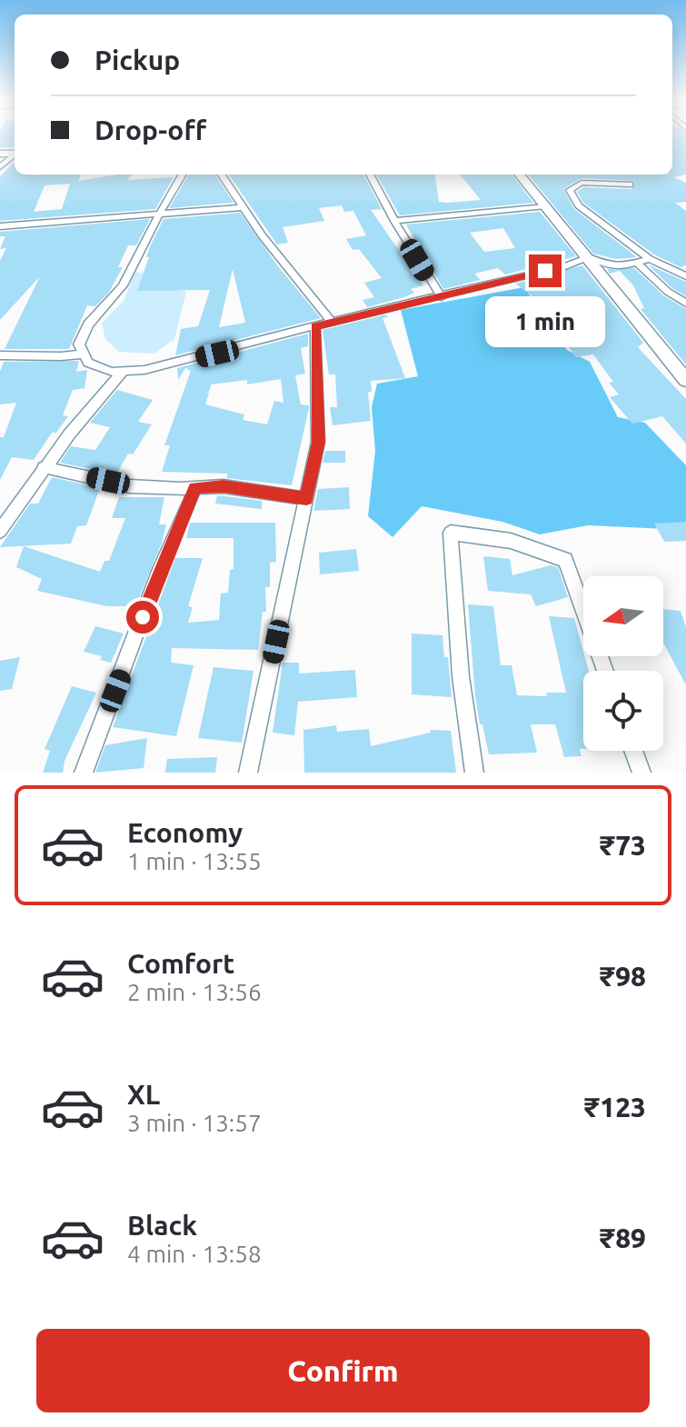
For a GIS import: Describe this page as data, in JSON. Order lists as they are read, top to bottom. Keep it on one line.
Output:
{"north":"left","page":{"banner":["Pickup","Drop-off"],"bubble":"1 min","list":[{"name":"Economy","note":"1 min · 13:55","value":"₹73"},{"name":"Comfort","note":"2 min · 13:56","value":"₹98"},{"name":"XL","note":"3 min · 13:57","value":"₹123"},{"name":"Black","note":"4 min · 13:58","value":"₹89"}],"buttons":"Confirm"}}
